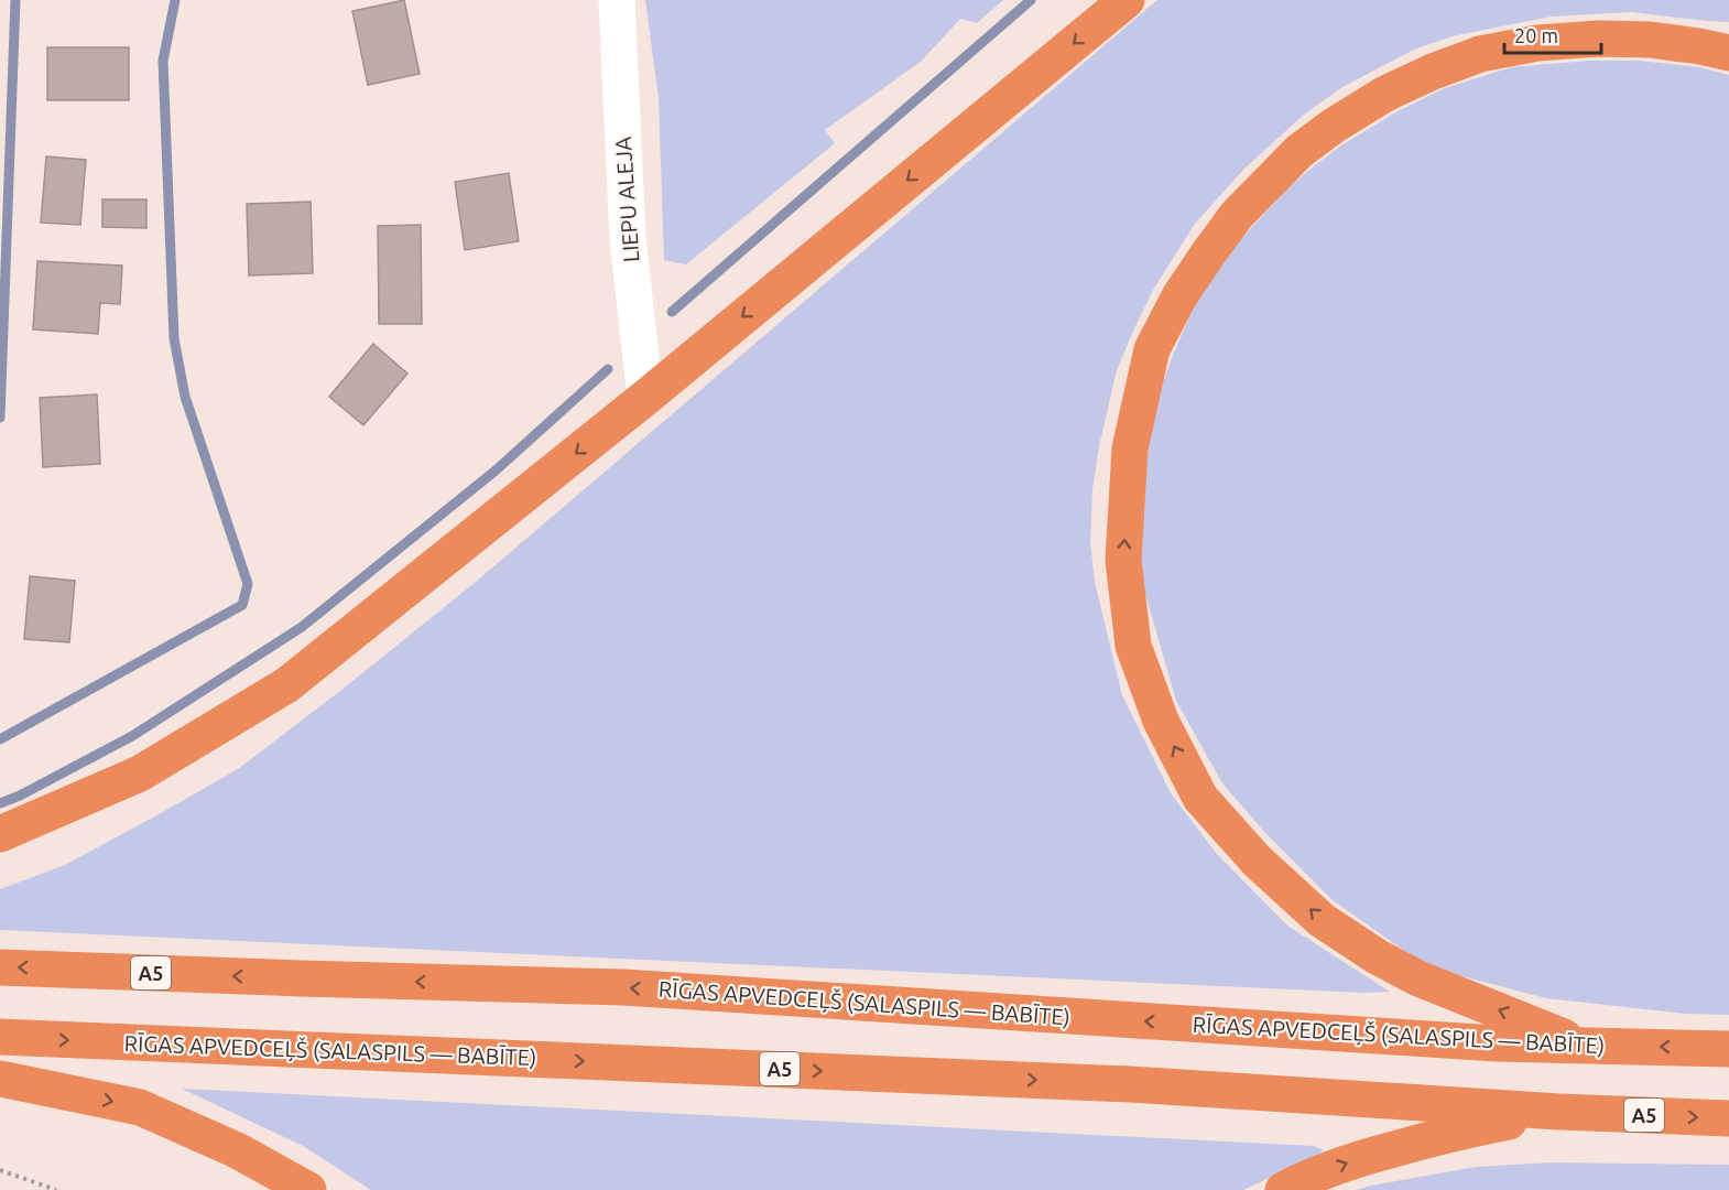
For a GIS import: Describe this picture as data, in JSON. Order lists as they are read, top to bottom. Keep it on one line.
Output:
{"streets":{"highway":["A5","RĪGAS APVEDCEĻŠ (SALASPILS — BABĪTE)"],"street":["LIEPU ALEJA"]},"scale_bar":"20 m"}
